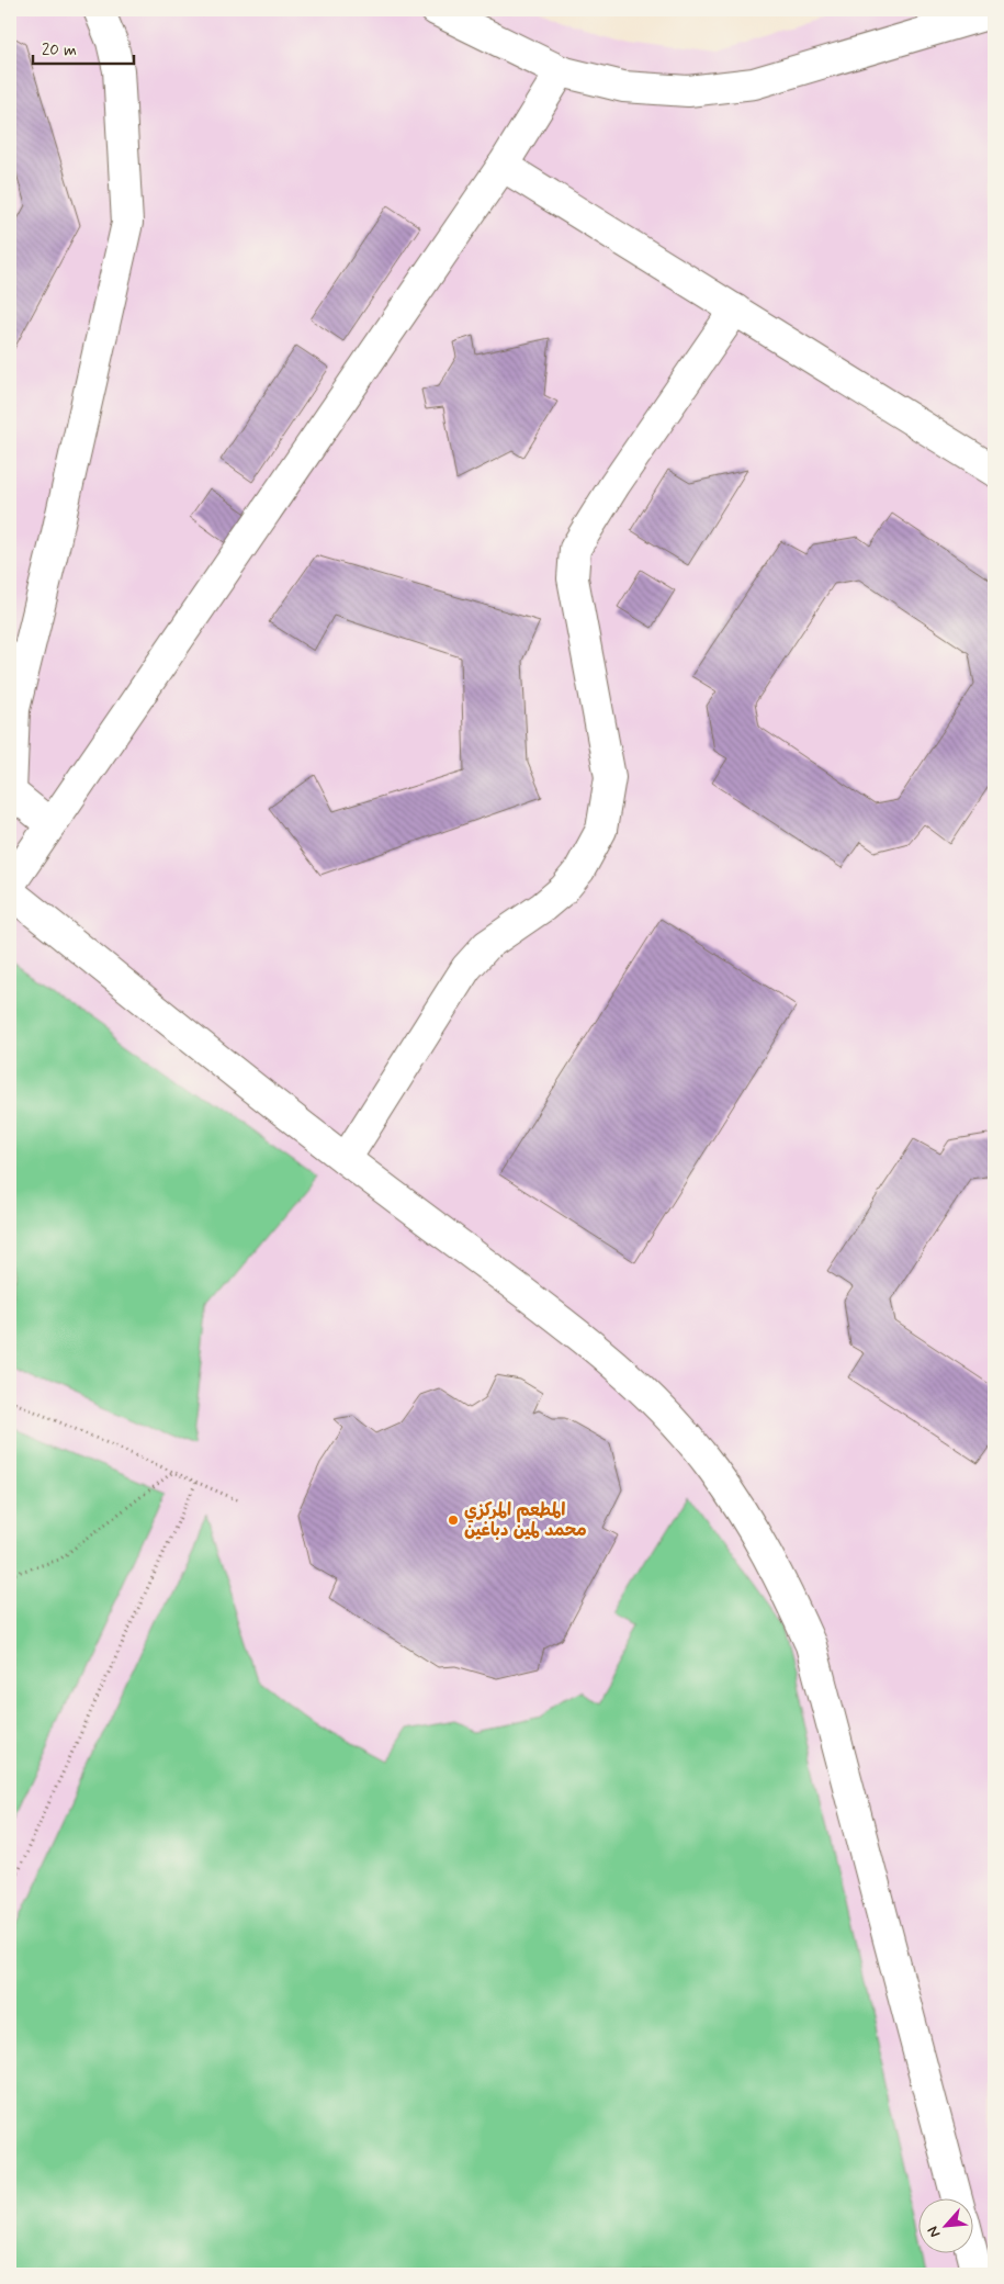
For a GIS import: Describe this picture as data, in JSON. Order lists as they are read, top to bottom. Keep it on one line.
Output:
{"places":["المطعم المركزي محمد لمين دباغين"],"scale_bar":"20 m","north":"bottom left"}
